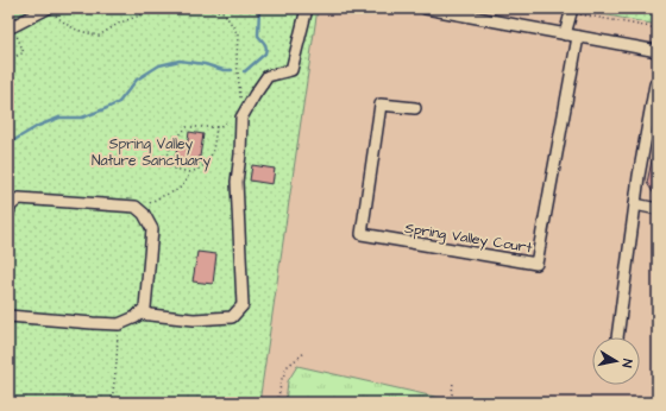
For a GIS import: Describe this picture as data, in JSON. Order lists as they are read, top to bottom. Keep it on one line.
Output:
{"streets":{"street":["Spring Valley Court"]},"parks":["Spring Valley Nature Sanctuary"],"north":"right"}
